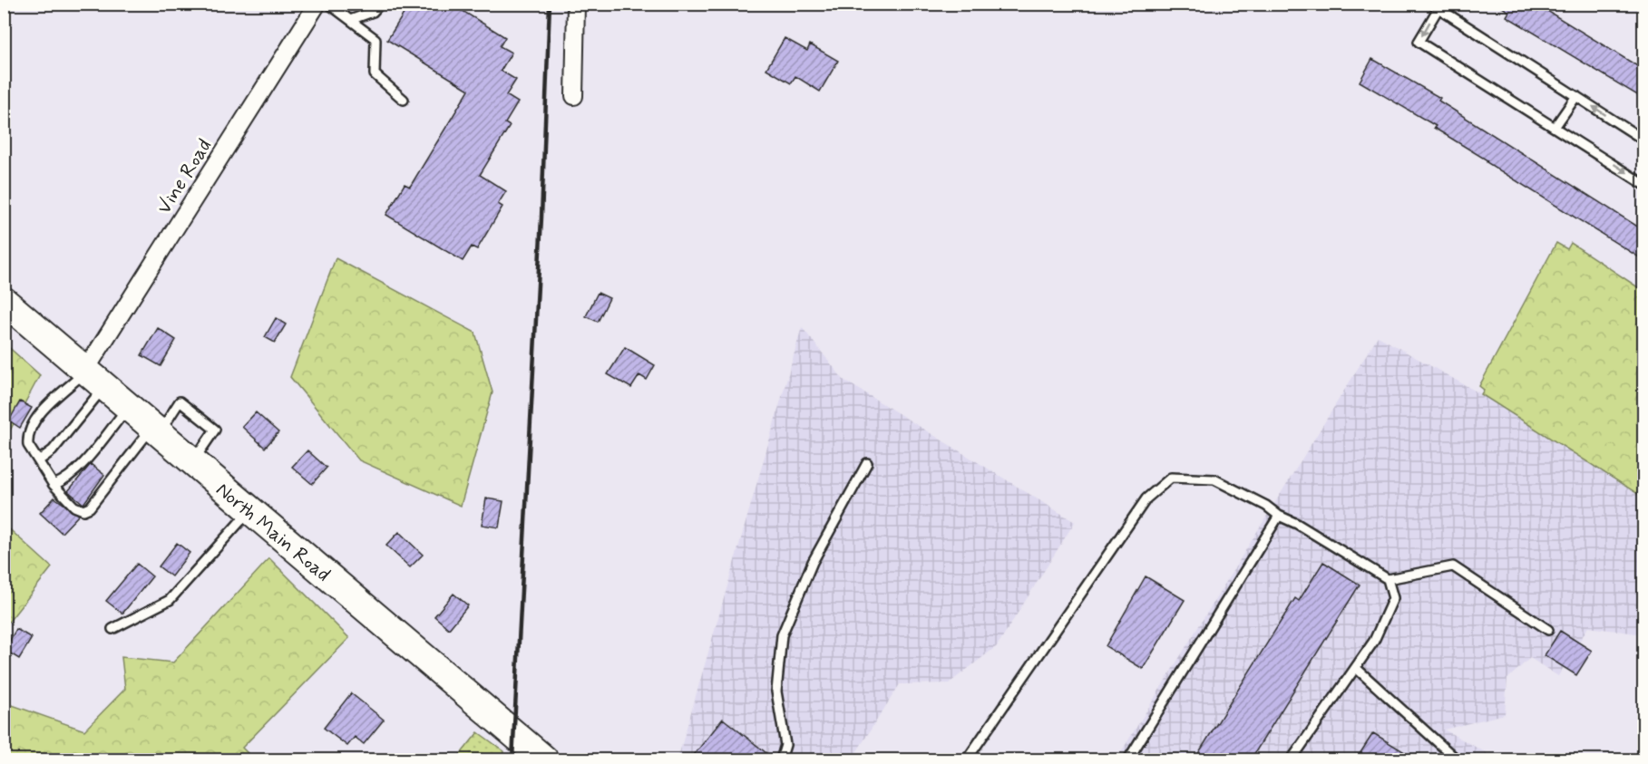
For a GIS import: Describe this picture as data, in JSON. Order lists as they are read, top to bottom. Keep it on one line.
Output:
{"streets":{"main road":["North Main Road"],"street":["Vine Road"]},"crossings":[["Vine Road","North Main Road"]]}
